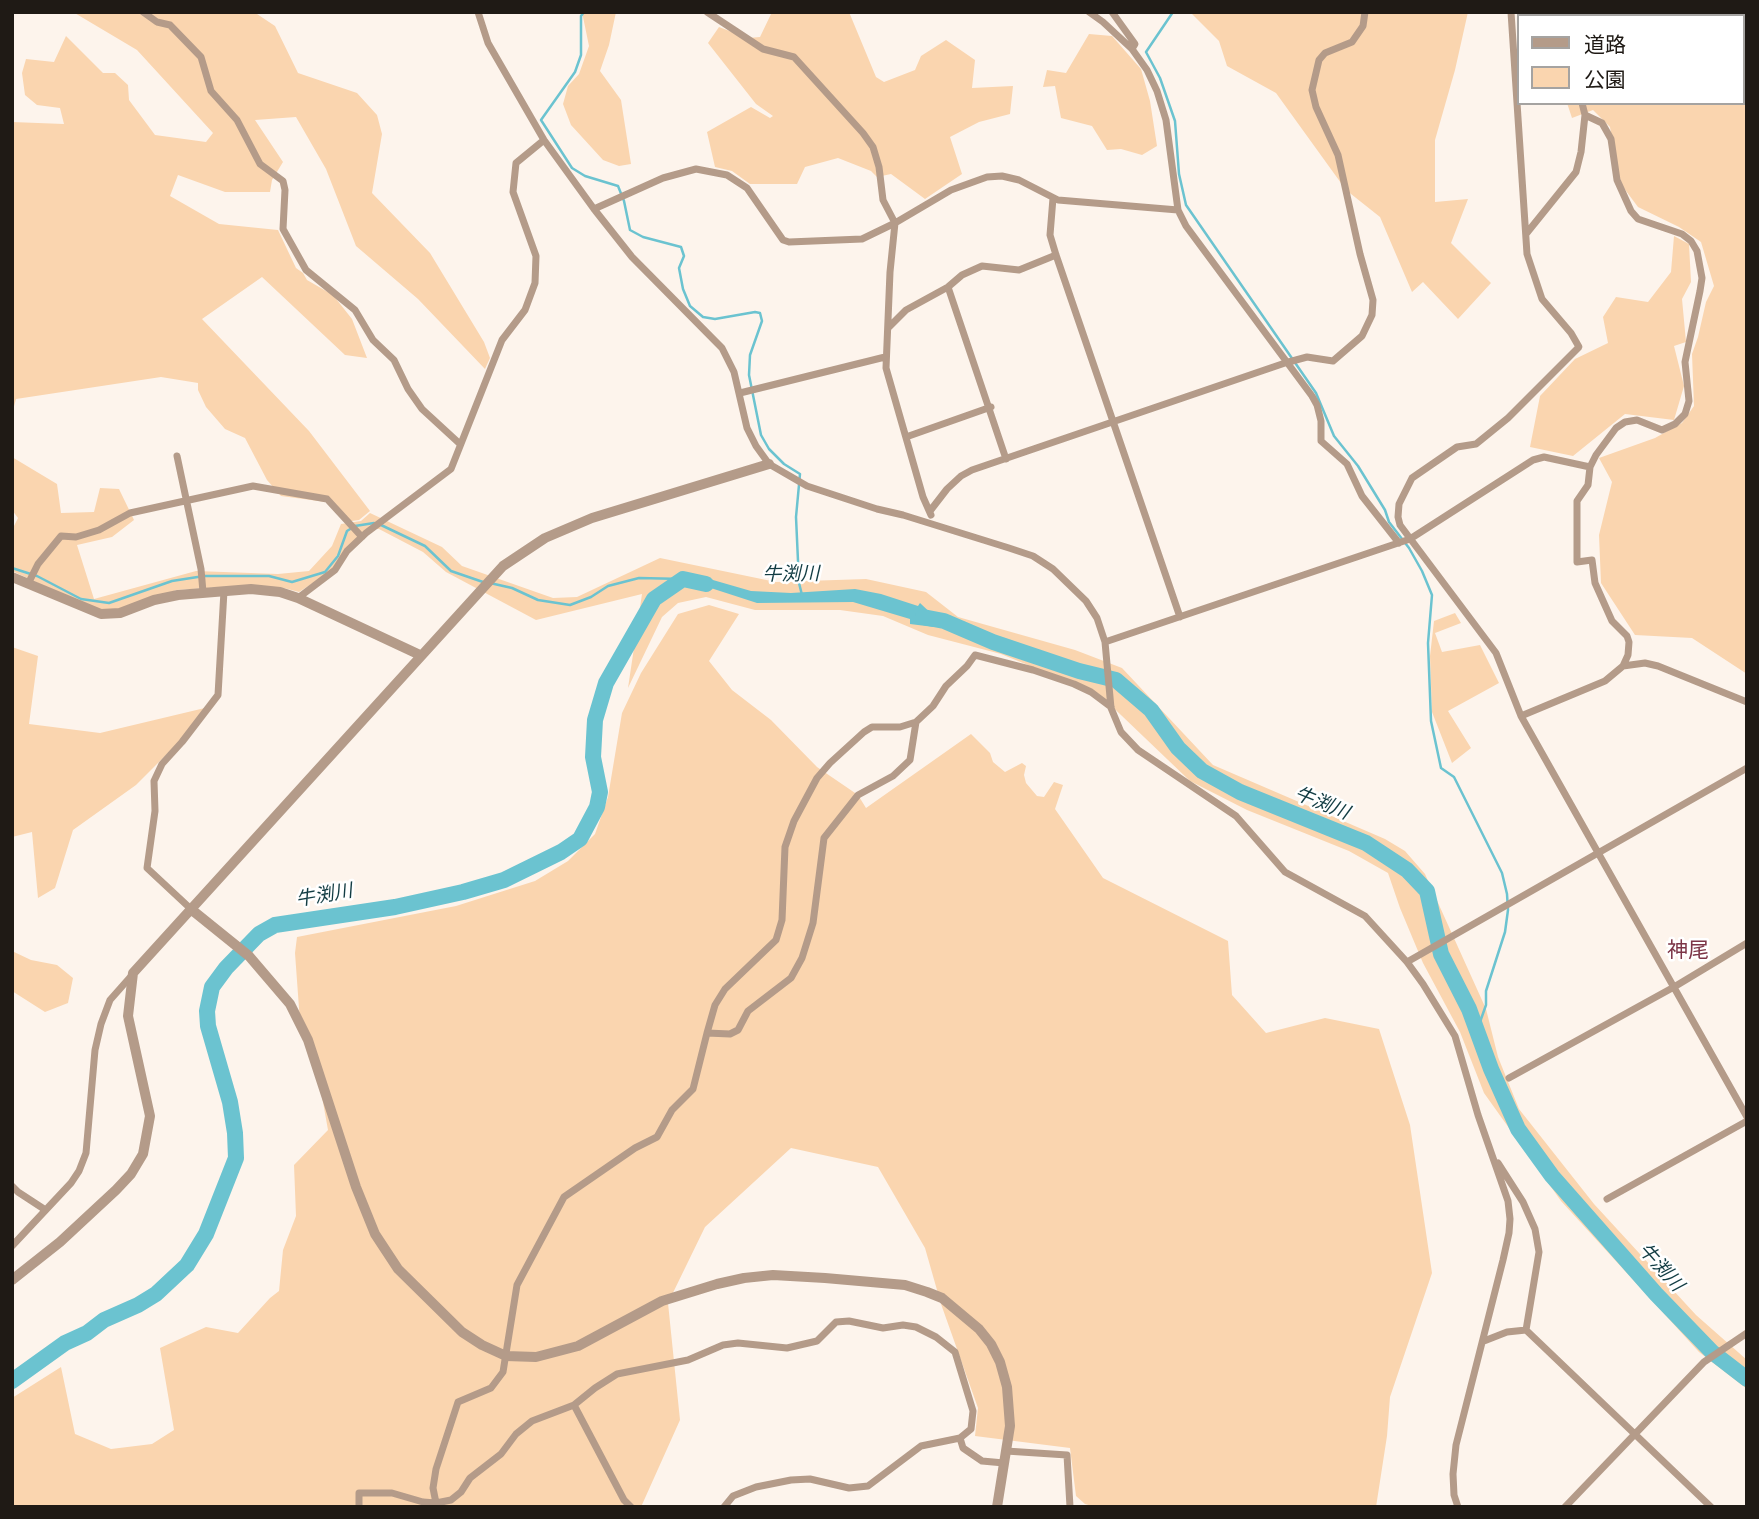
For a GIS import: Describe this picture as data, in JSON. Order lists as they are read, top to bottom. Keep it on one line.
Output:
{"districts":["神尾"],"water":["牛渕川"],"legend":["道路","公園"]}
